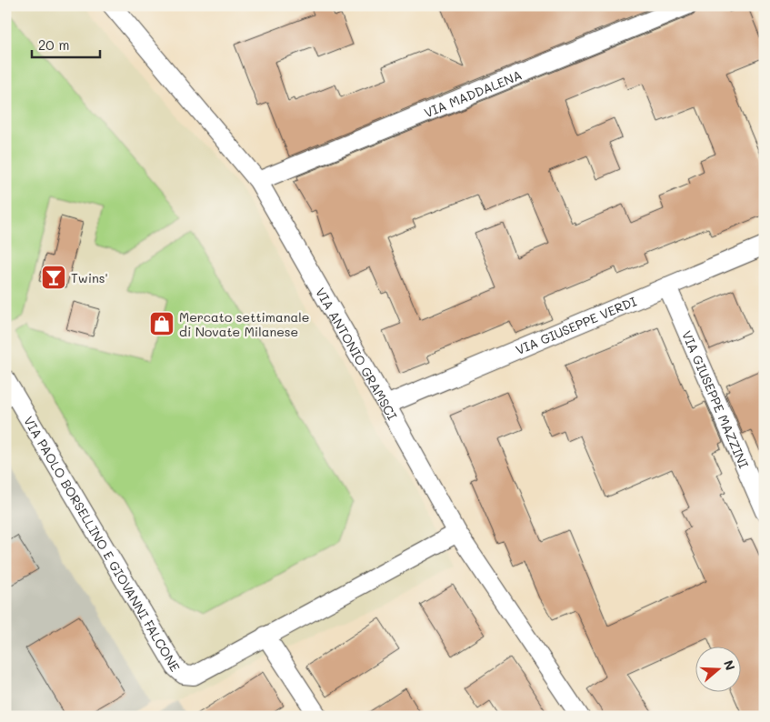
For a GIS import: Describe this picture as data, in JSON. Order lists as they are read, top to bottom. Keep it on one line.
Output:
{"streets":{"street":["VIA MADDALENA","VIA GIUSEPPE VERDI","VIA ANTONIO GRAMSCI","VIA GIUSEPPE MAZZINI","VIA PAOLO BORSELLINO E GIOVANNI FALCONE"]},"crossings":[["VIA MADDALENA","VIA ANTONIO GRAMSCI"],["VIA GIUSEPPE VERDI","VIA ANTONIO GRAMSCI"],["VIA GIUSEPPE VERDI","VIA GIUSEPPE MAZZINI"],["VIA ANTONIO GRAMSCI","VIA PAOLO BORSELLINO E GIOVANNI FALCONE"]],"places":{"bar":["Twins'"],"shop":["Mercato settimanale di Novate Milanese"]},"scale_bar":"20 m","north":"right"}
